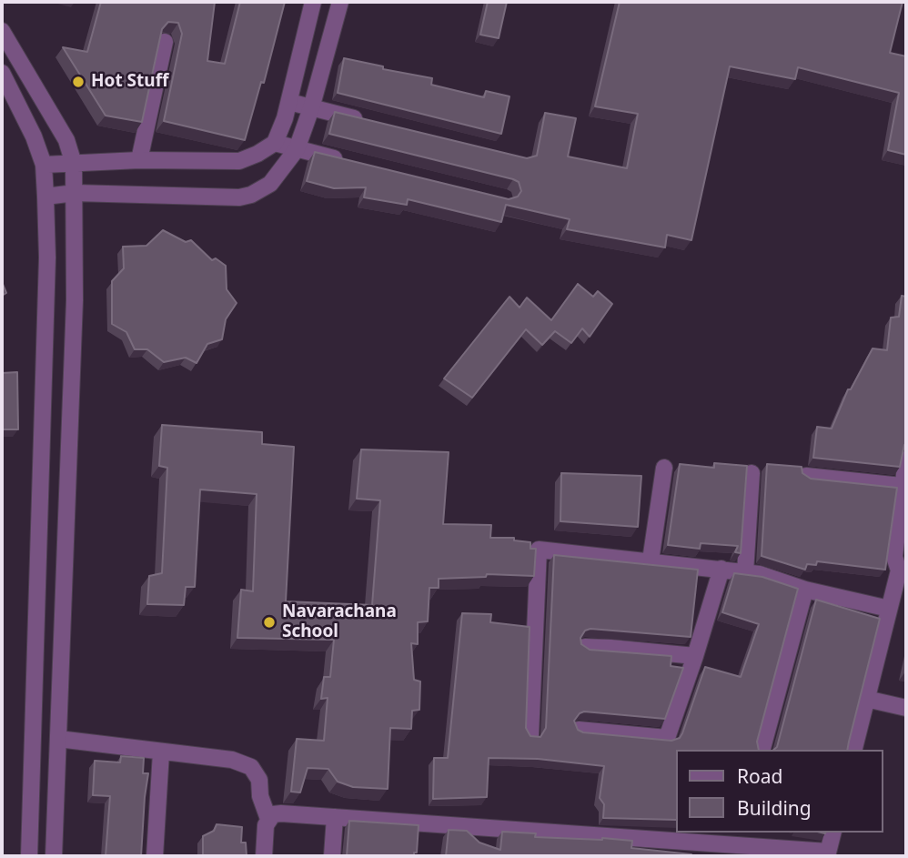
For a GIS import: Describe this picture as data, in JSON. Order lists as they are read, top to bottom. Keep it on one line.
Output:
{"places":["Hot Stuff","Navarachana School"],"legend":["Road","Building"]}
